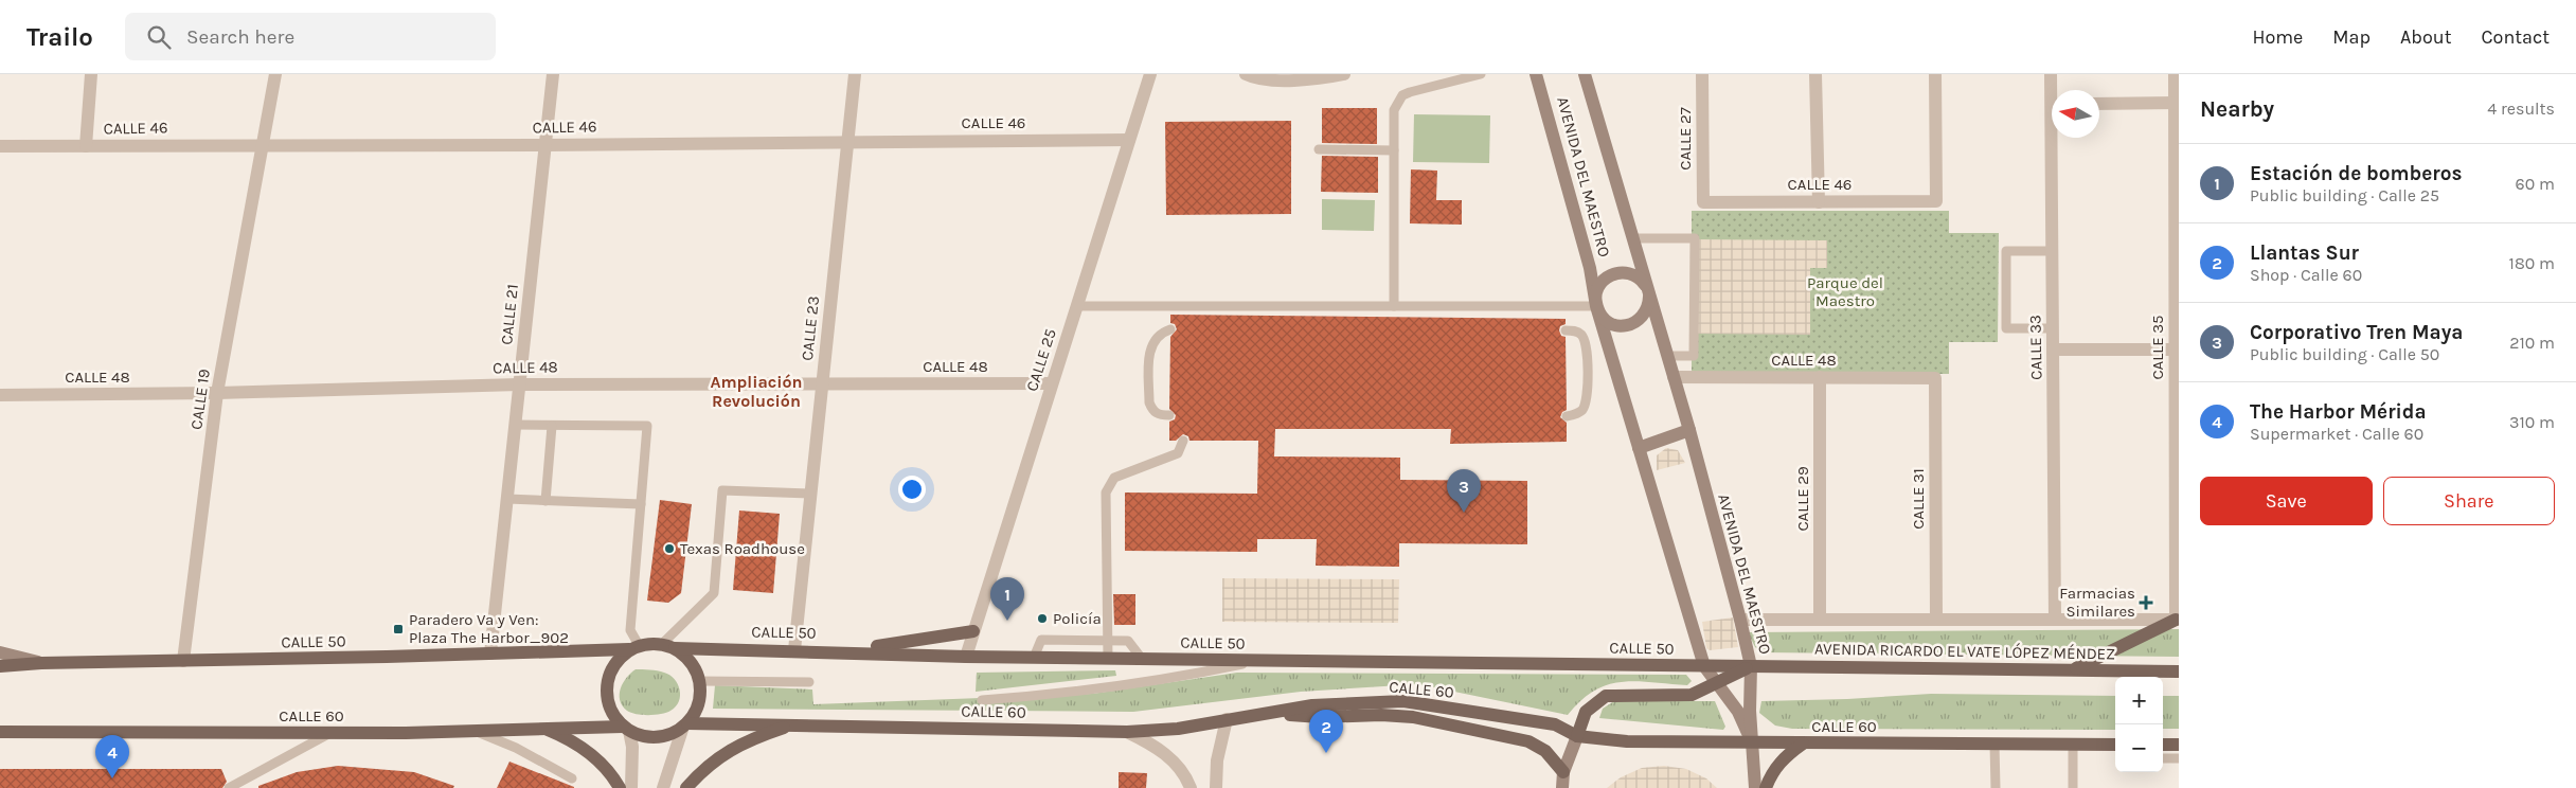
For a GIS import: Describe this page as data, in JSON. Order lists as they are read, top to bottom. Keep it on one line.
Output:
{"streets":{"main road":["CALLE 50","AVENIDA RICARDO EL VATE LÓPEZ MÉNDEZ","CALLE 60"],"street":["CALLE 46","CALLE 27","AVENIDA DEL MAESTRO","CALLE 21","CALLE 23","CALLE 33","CALLE 35","CALLE 25","CALLE 48","CALLE 19","CALLE 29","CALLE 31"]},"crossings":[["CALLE 46","CALLE 27"],["CALLE 46","CALLE 21"],["CALLE 46","CALLE 23"],["CALLE 46","CALLE 25"],["CALLE 46","CALLE 19"],["AVENIDA DEL MAESTRO","CALLE 48"],["AVENIDA DEL MAESTRO","CALLE 50"],["AVENIDA DEL MAESTRO","AVENIDA RICARDO EL VATE LÓPEZ MÉNDEZ"],["AVENIDA DEL MAESTRO","CALLE 60"],["CALLE 21","CALLE 48"],["CALLE 21","CALLE 50"],["CALLE 23","CALLE 48"],["CALLE 23","CALLE 50"],["CALLE 33","AVENIDA RICARDO EL VATE LÓPEZ MÉNDEZ"],["CALLE 35","AVENIDA RICARDO EL VATE LÓPEZ MÉNDEZ"],["CALLE 25","CALLE 48"],["CALLE 25","CALLE 50"],["CALLE 48","CALLE 19"],["CALLE 48","CALLE 29"],["CALLE 48","CALLE 31"],["CALLE 19","CALLE 50"],["CALLE 29","AVENIDA RICARDO EL VATE LÓPEZ MÉNDEZ"],["CALLE 31","AVENIDA RICARDO EL VATE LÓPEZ MÉNDEZ"],["CALLE 50","AVENIDA RICARDO EL VATE LÓPEZ MÉNDEZ"],["CALLE 50","CALLE 60"]],"districts":["Ampliación Revolución"],"parks":["Parque del Maestro"],"places":{"other":["Texas Roadhouse","Policía"],"health":["Farmacias Similares"],"transit":["Paradero Va y Ven: Plaza The Harbor_902"]},"north":"left","page":{"header":"Trailo","search":"Search here","nav":["Home","Map","About","Contact"],"heading":["Nearby","4 results"],"list":[{"mark":"1","name":"Estación de bomberos","note":"Public building · Calle 25","value":"60 m"},{"mark":"2","name":"Llantas Sur","note":"Shop · Calle 60","value":"180 m"},{"mark":"3","name":"Corporativo Tren Maya","note":"Public building · Calle 50","value":"210 m"},{"mark":"4","name":"The Harbor Mérida","note":"Supermarket · Calle 60","value":"310 m"}],"buttons":["Save","Share"],"pins":["3","1","2","4"],"map_buttons":["+","−"]}}
